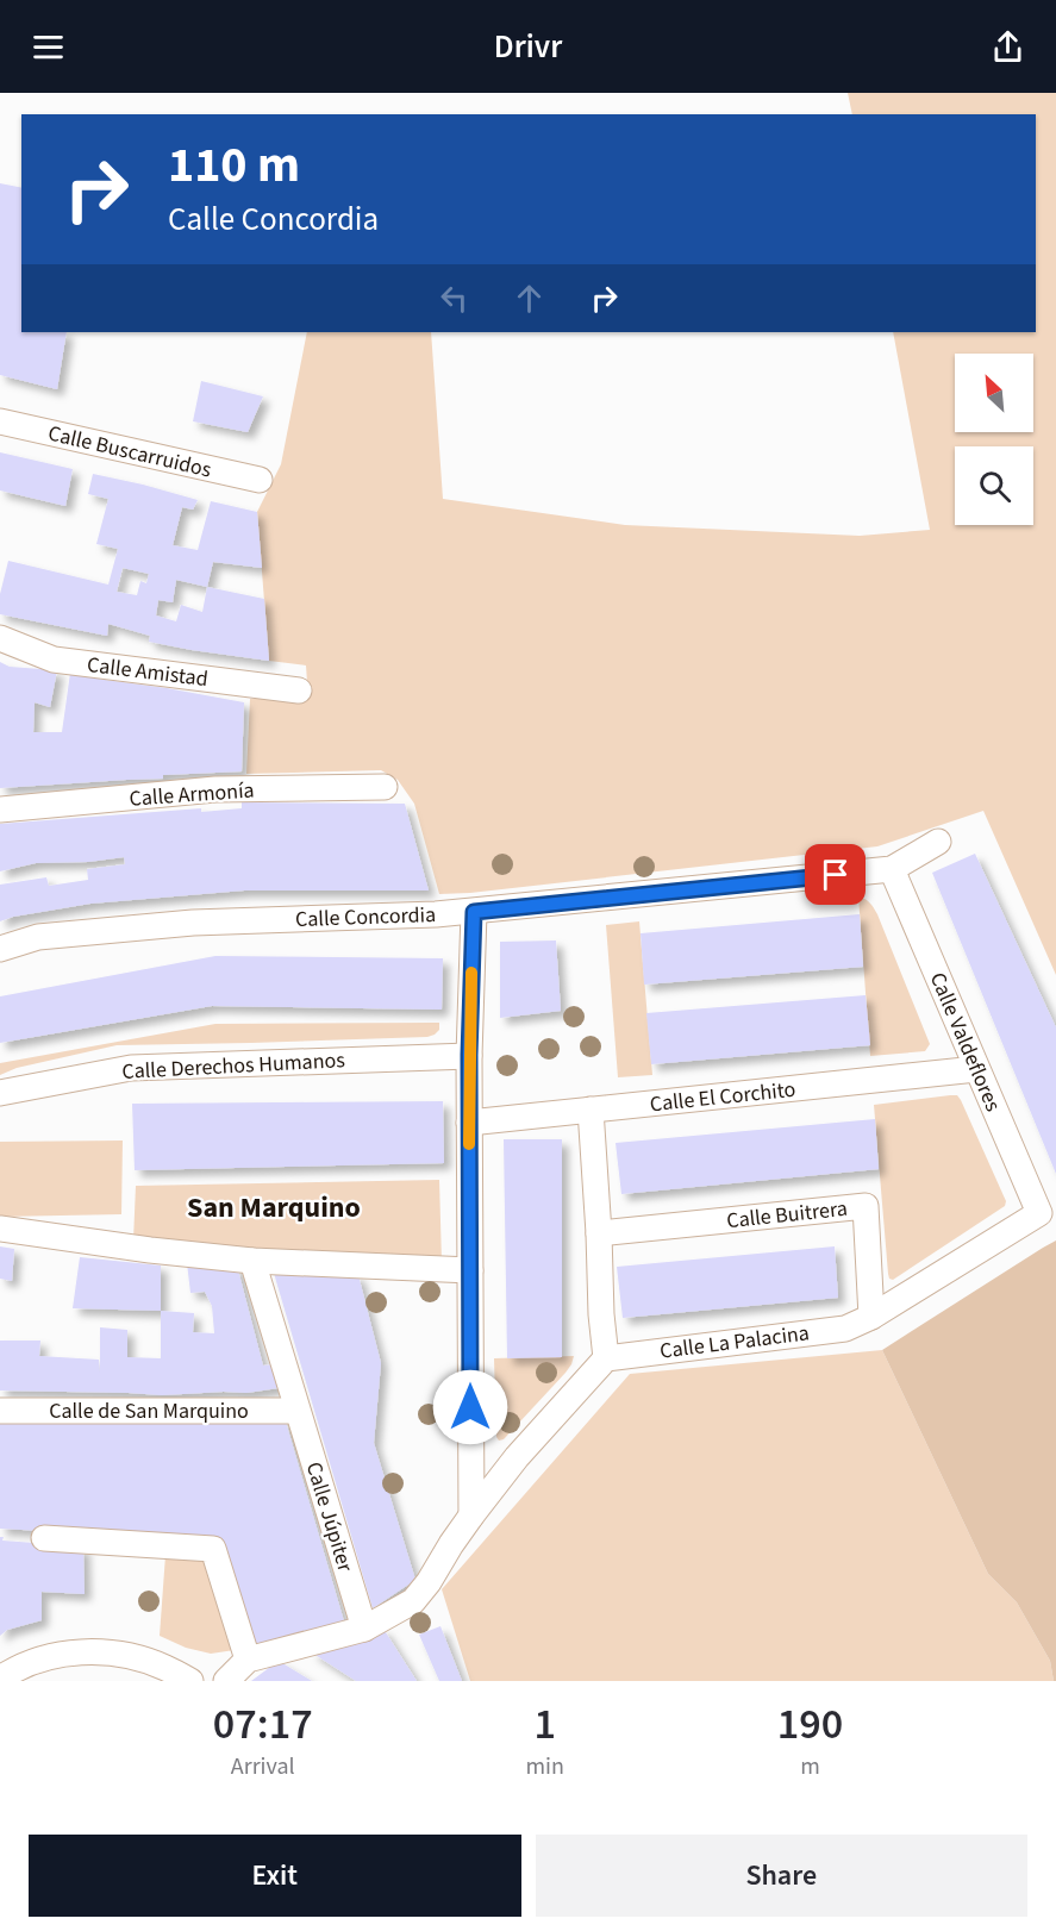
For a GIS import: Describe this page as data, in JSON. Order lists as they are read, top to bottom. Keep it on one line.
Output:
{"streets":{"street":["Calle Buscarruidos","Calle Amistad","Calle Armonía","Calle Concordia","Calle Valdeflores","Calle Derechos Humanos","Calle El Corchito","Calle Buitrera","Calle La Palacina","Calle de San Marquino","Calle Júpiter"]},"crossings":[["Calle Concordia","Calle Valdeflores"],["Calle Valdeflores","Calle El Corchito"],["Calle Valdeflores","Calle La Palacina"],["Calle Buitrera","Calle La Palacina"],["Calle de San Marquino","Calle Júpiter"]],"districts":["San Marquino"],"north":"top left","page":{"header":"Drivr","turn":["110 m","Calle Concordia"],"eta":["07:17","Arrival","1","min","190","m"],"buttons":["Exit","Share"]}}
